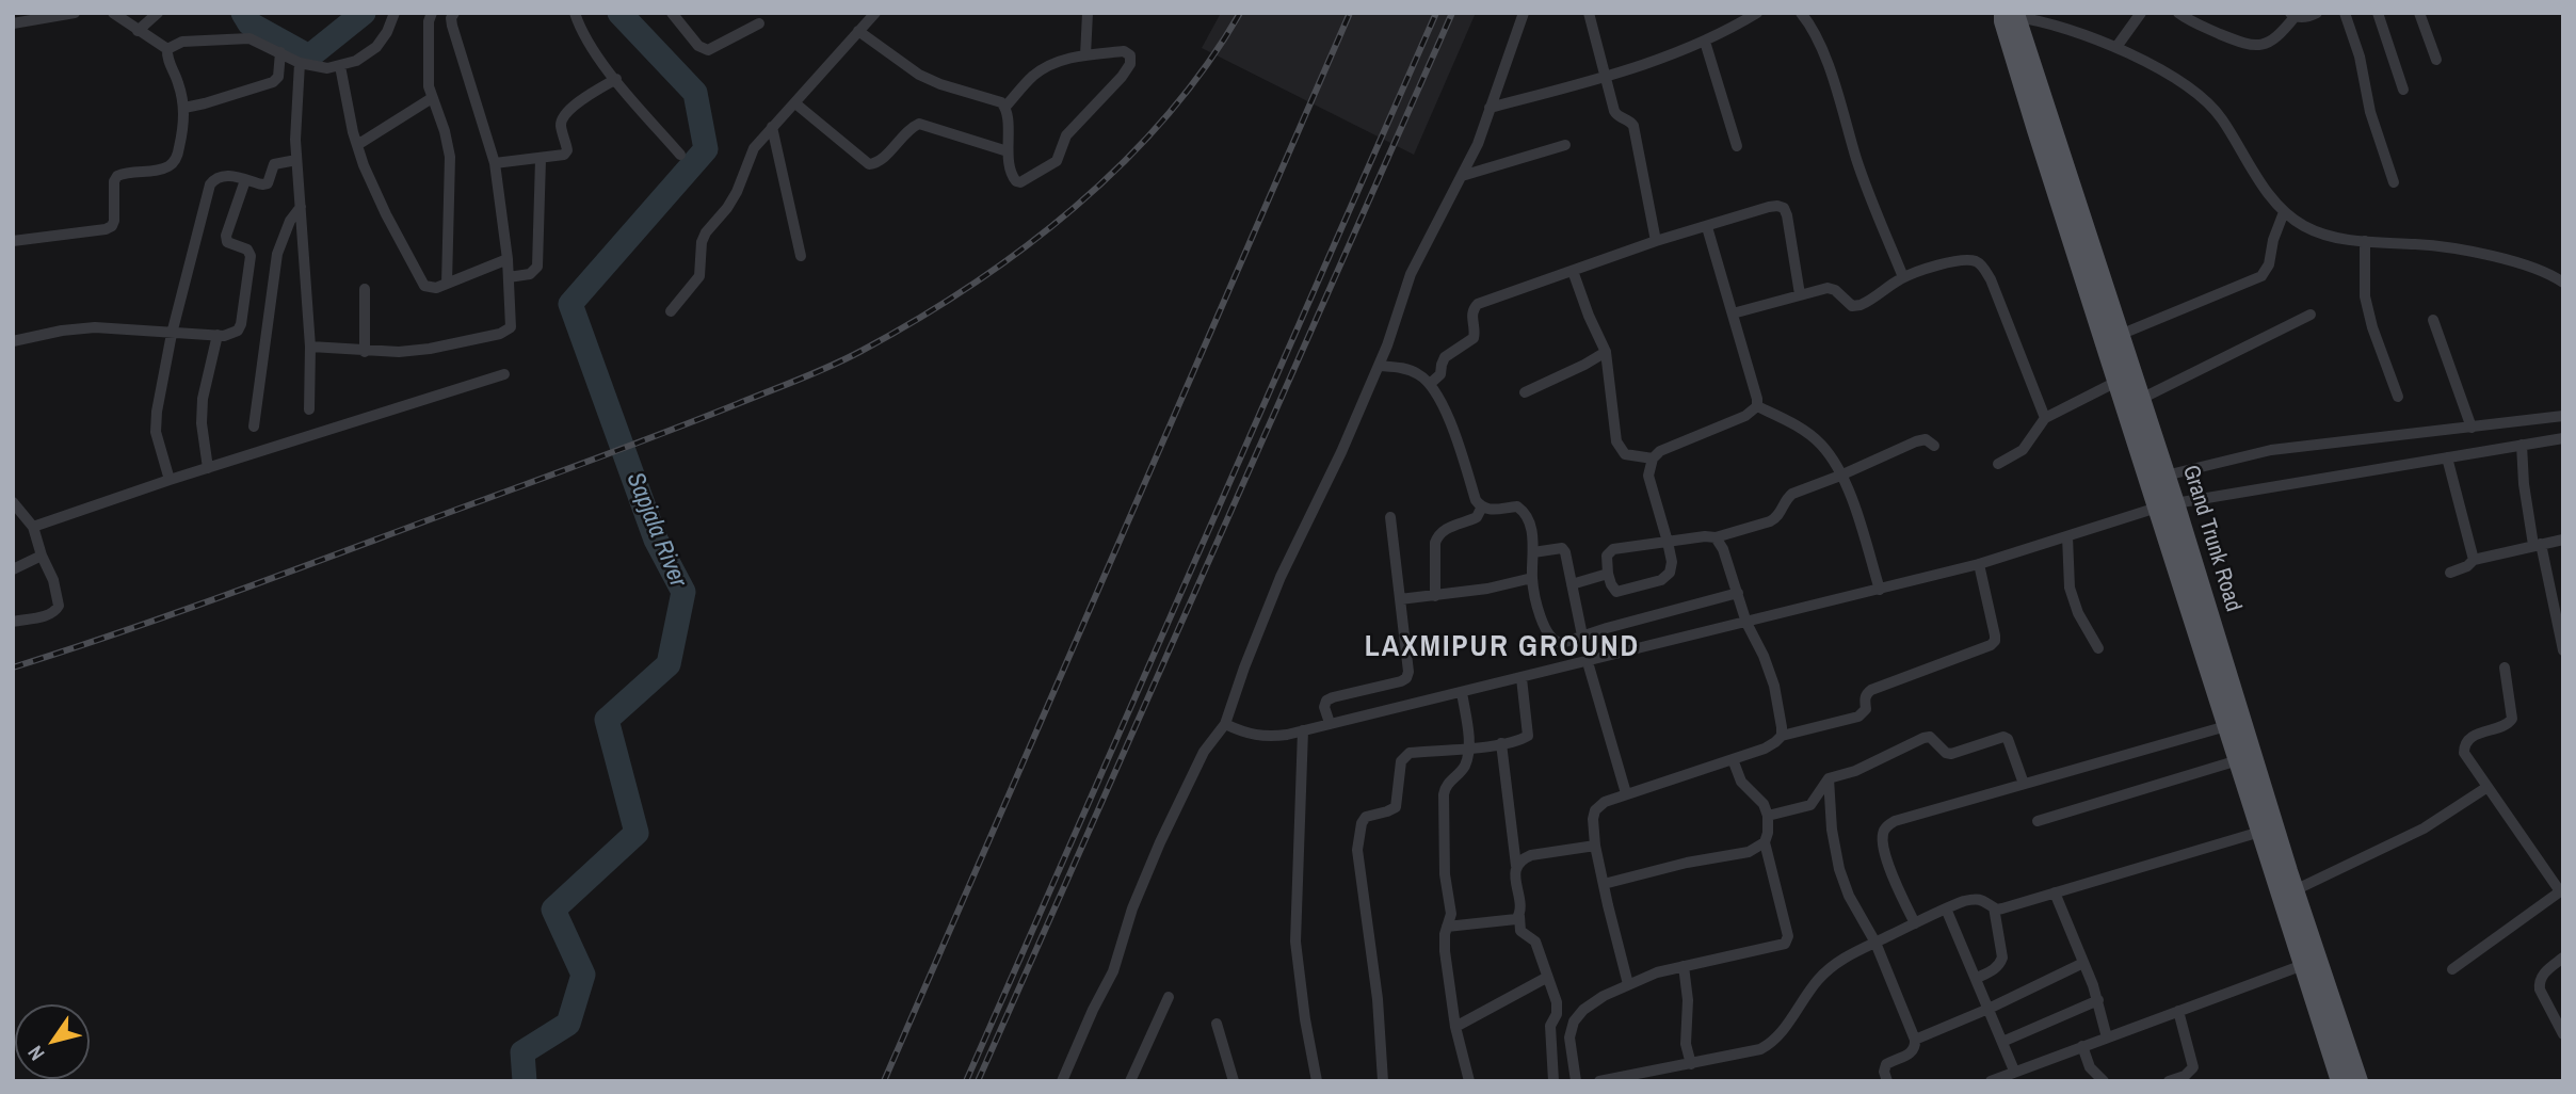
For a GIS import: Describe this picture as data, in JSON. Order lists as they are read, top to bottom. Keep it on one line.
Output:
{"streets":{"main road":["Grand Trunk Road"]},"districts":["LAXMIPUR GROUND"],"water":["Sapjala River"],"north":"bottom left"}
